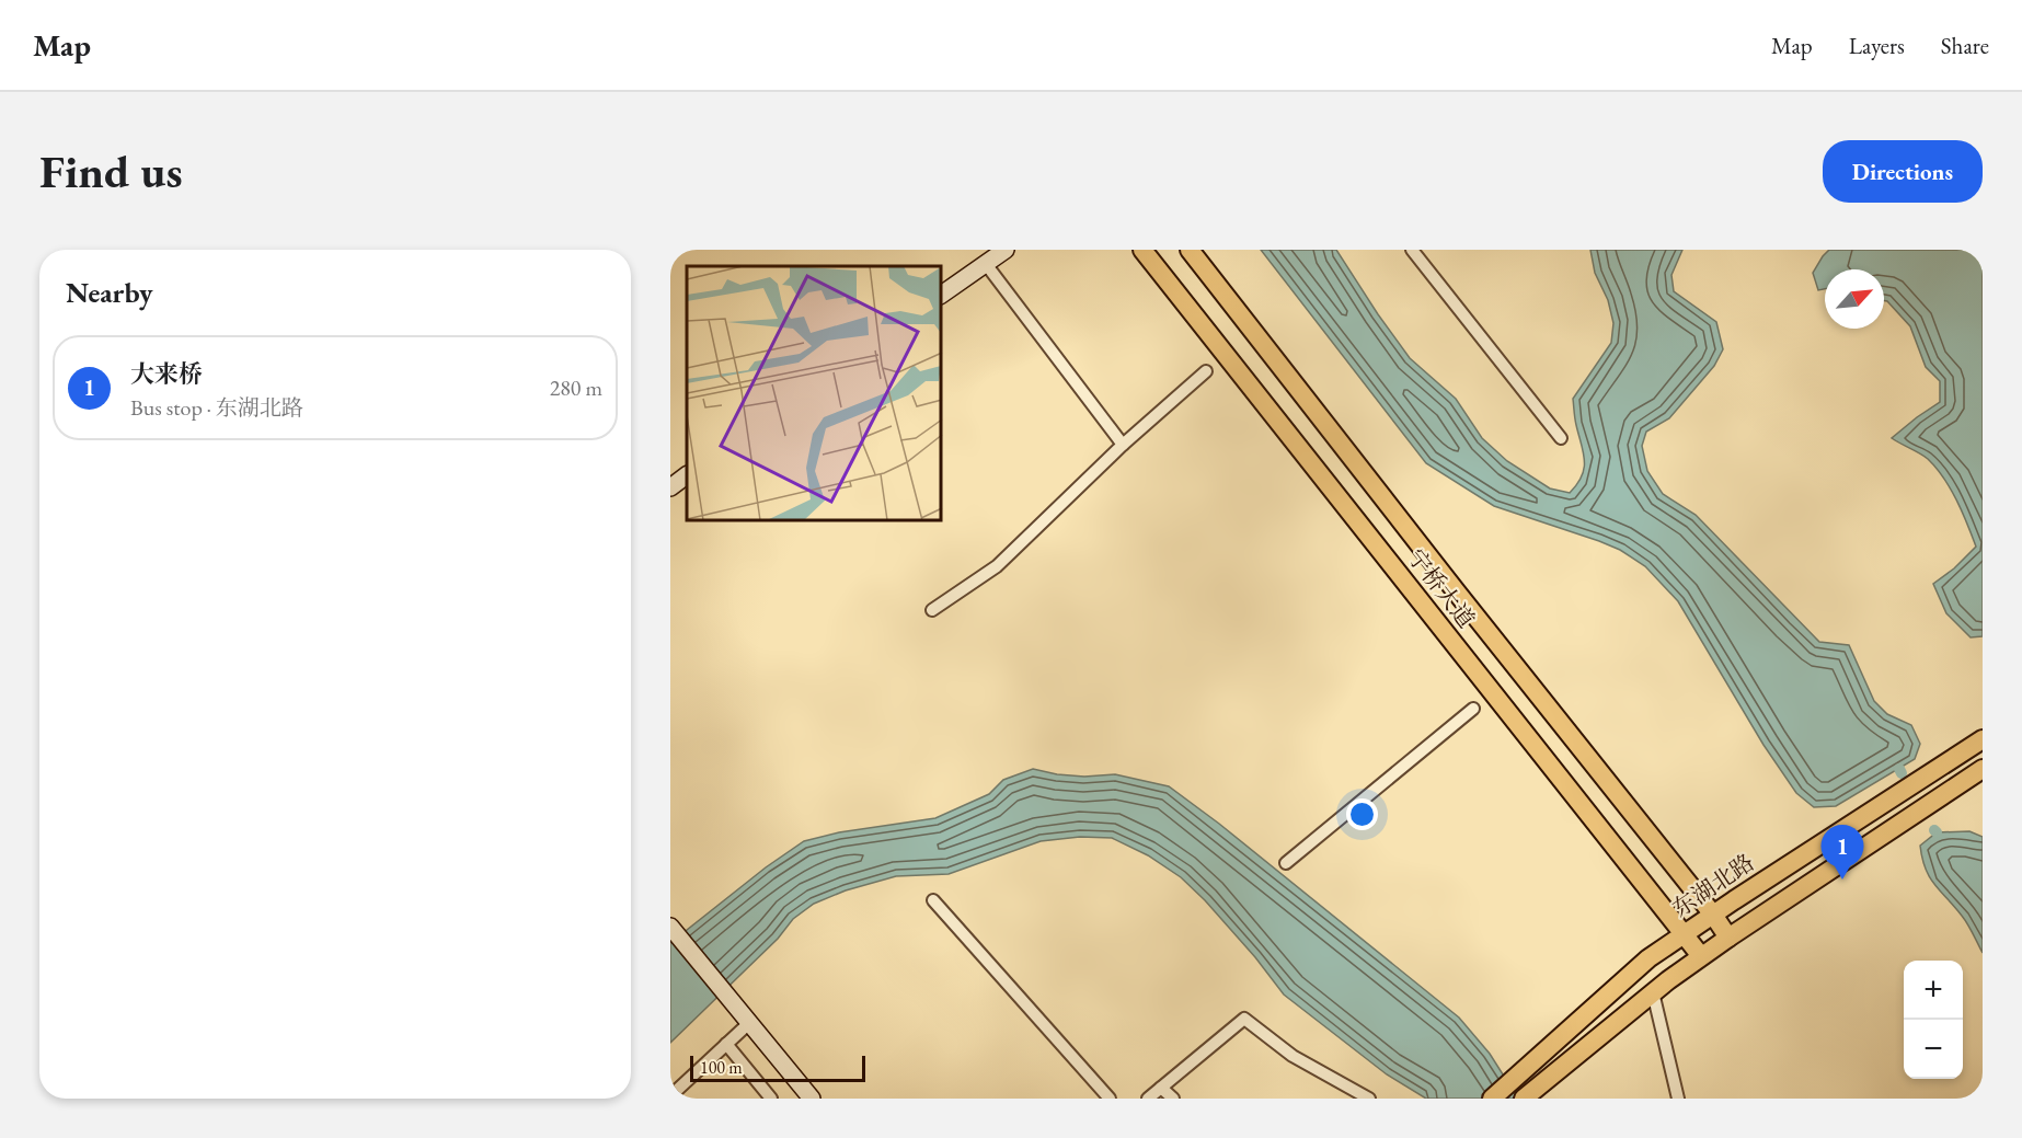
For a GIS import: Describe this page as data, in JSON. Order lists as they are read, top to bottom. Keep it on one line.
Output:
{"streets":{"main road":["宁桥大道","东湖北路"]},"crossings":[["宁桥大道","东湖北路"]],"scale_bar":"100 m","north":"top right","page":{"header":"Map","nav":["Map","Layers","Share"],"buttons":"Directions","title":"Find us","heading":"Nearby","list":[{"mark":"1","name":"大来桥","note":"Bus stop · 东湖北路","value":"280 m"}],"pins":"1","map_buttons":["+","−"],"scale":"100 m"}}
